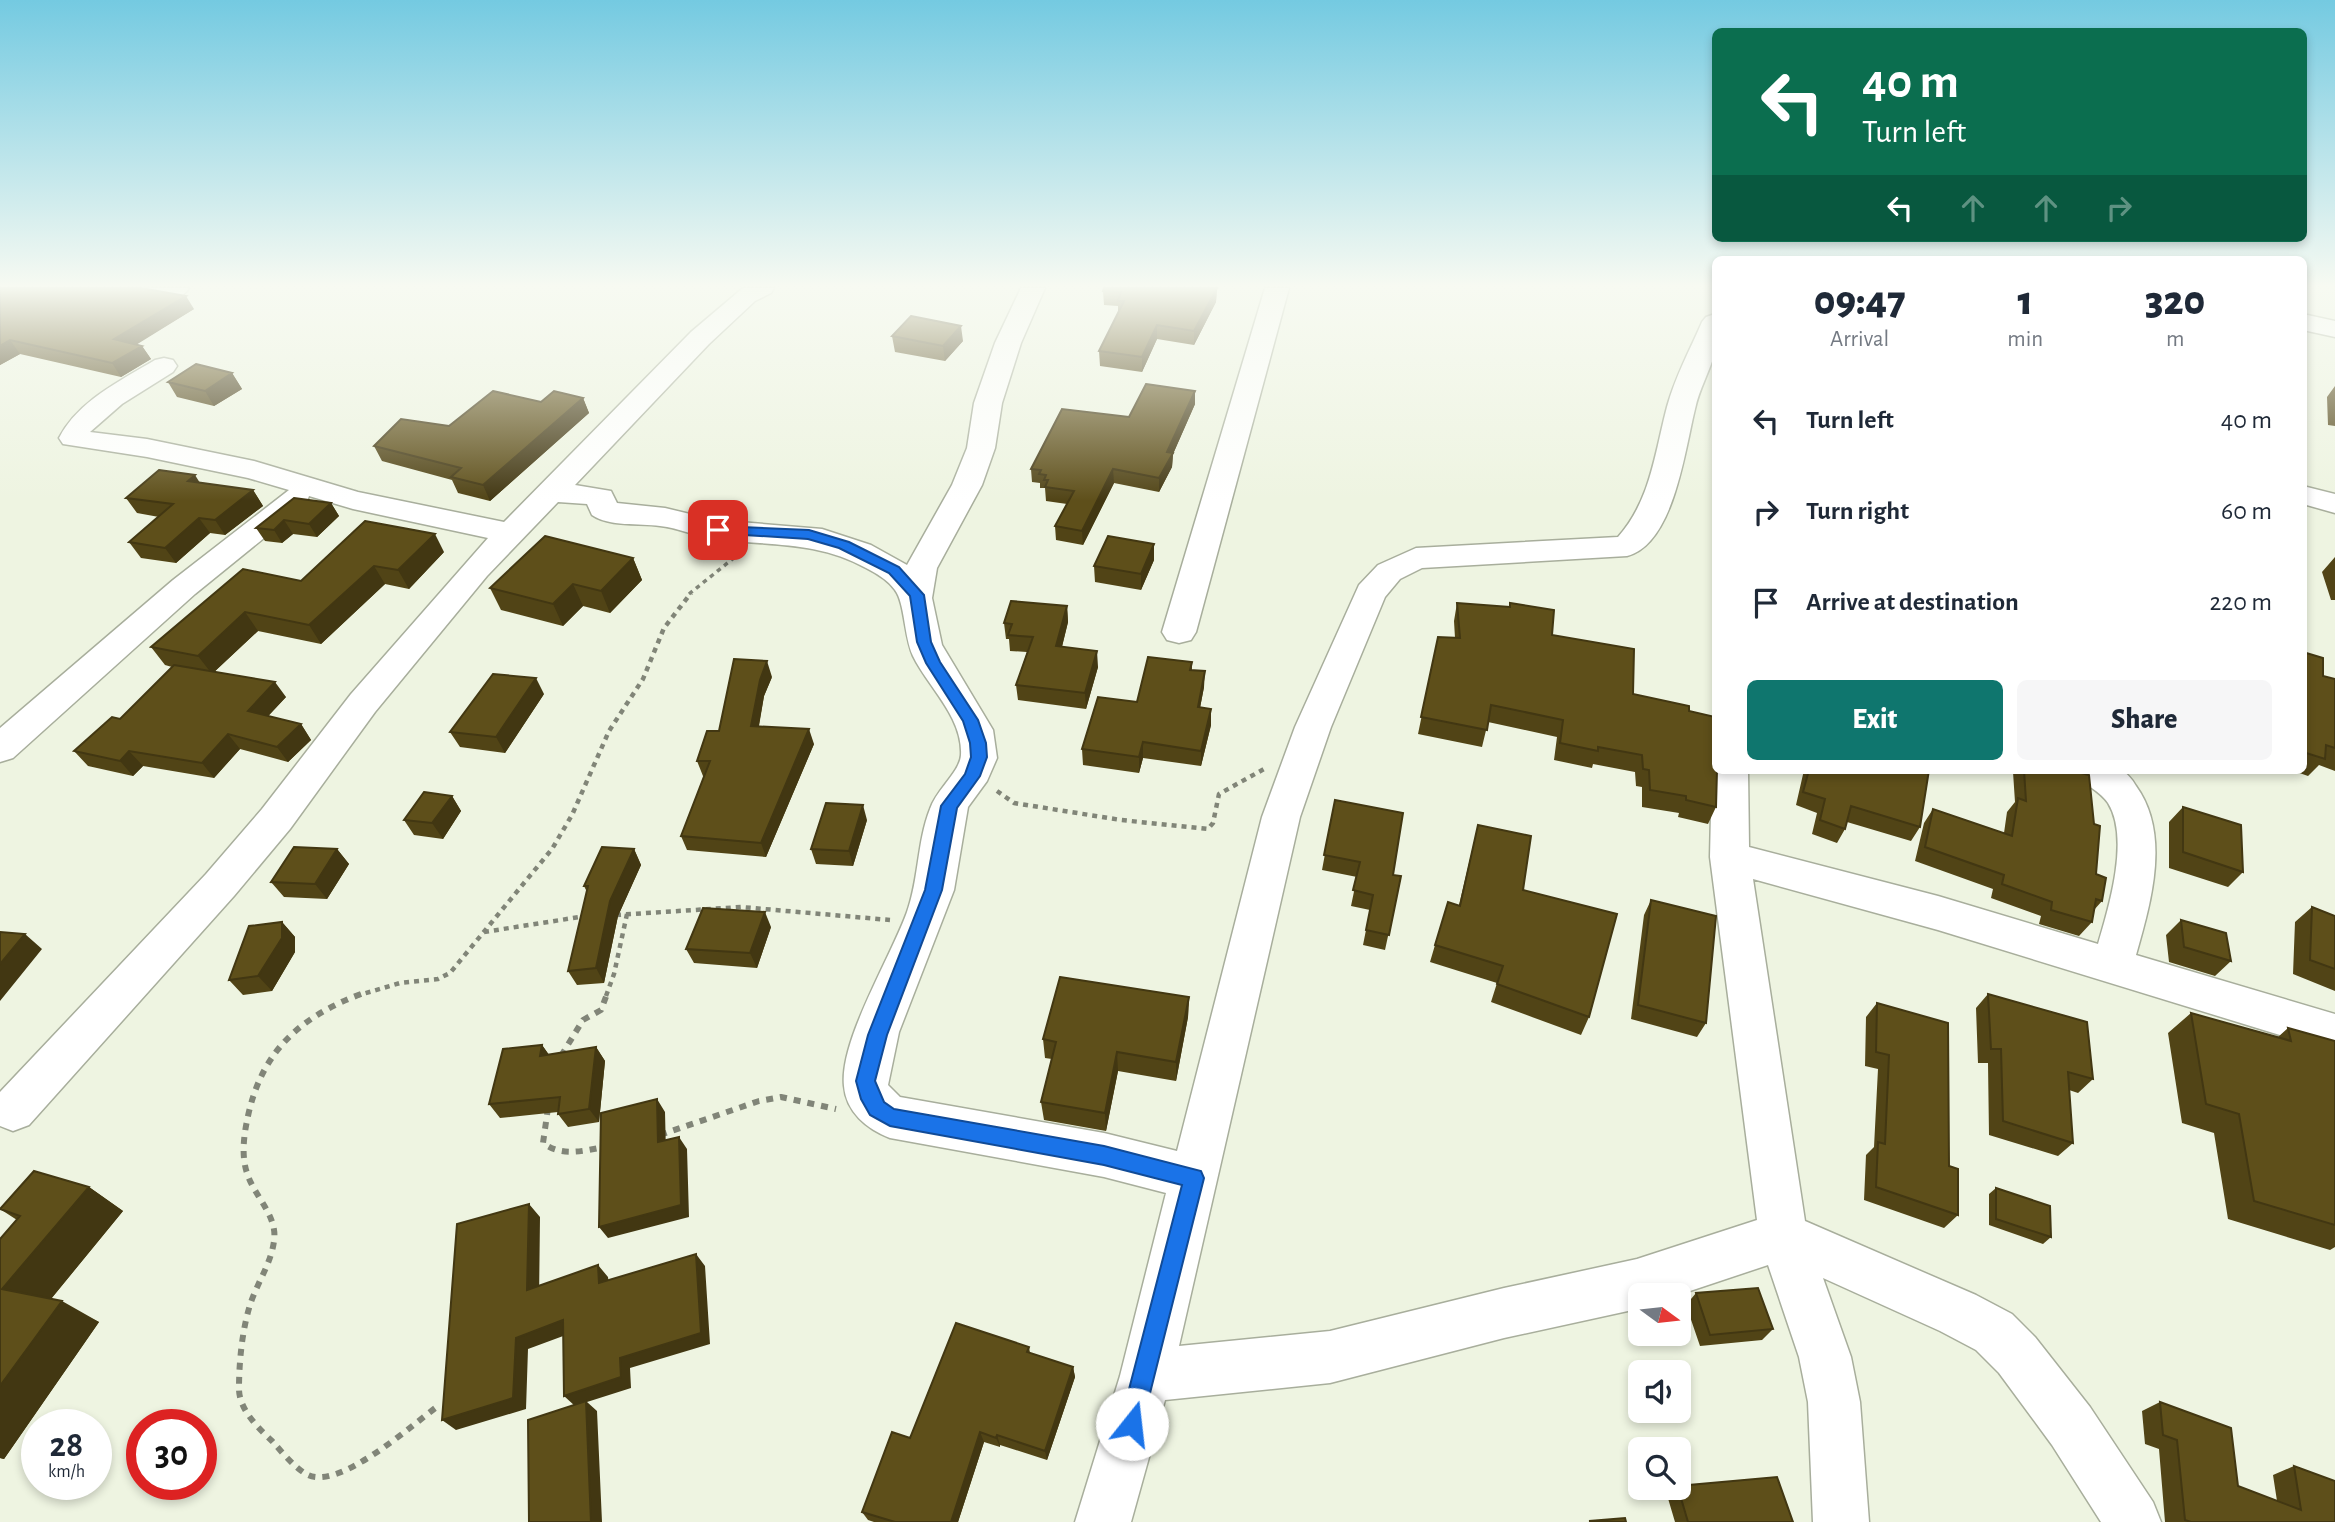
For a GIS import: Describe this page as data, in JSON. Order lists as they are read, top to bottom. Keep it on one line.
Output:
{"north":"right","page":{"turn":["40 m","Turn left"],"eta":["09:47","Arrival","1","min","320","m"],"list":[{"name":"Turn left","value":"40 m"},{"name":"Turn right","value":"60 m"},{"name":"Arrive at destination","value":"220 m"}],"buttons":["Exit","Share"],"speed":"28 km/h","limit":"30"}}
